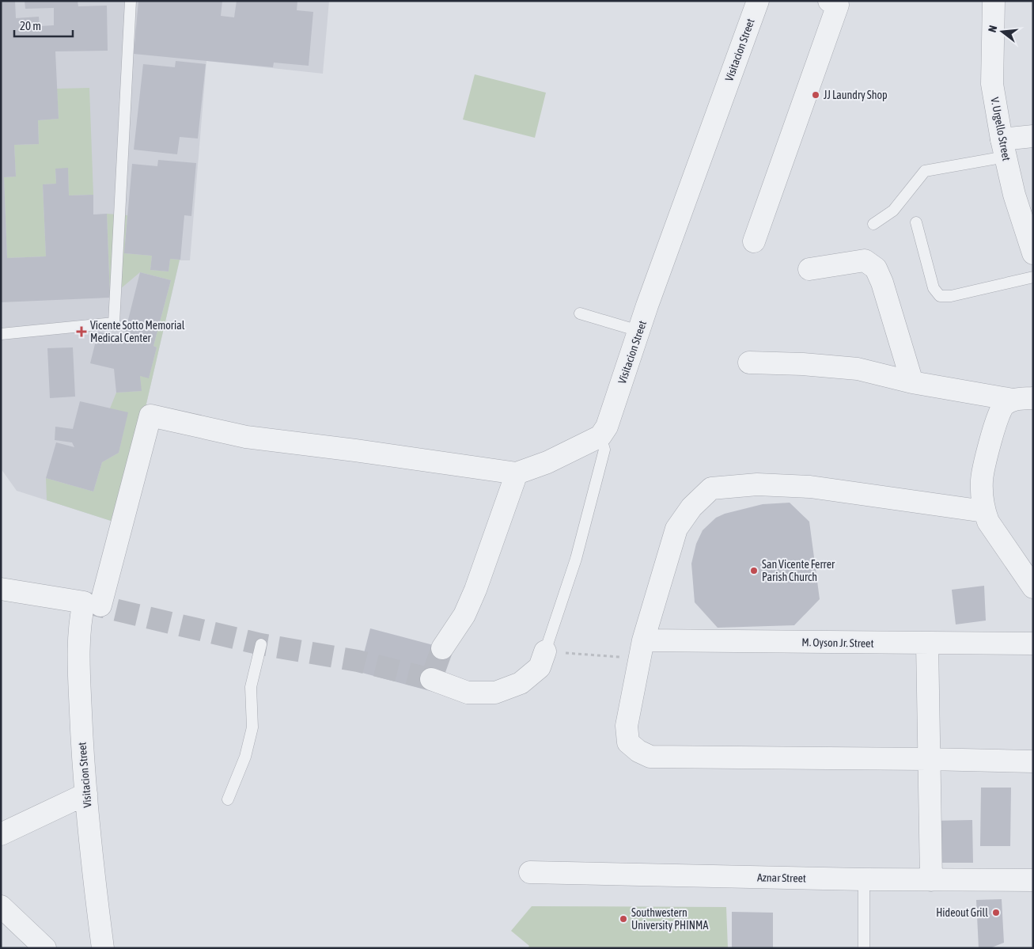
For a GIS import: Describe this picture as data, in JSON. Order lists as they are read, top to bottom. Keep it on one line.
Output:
{"streets":{"street":["Visitacion Street","V. Urgello Street","M. Oyson Jr. Street","Aznar Street"]},"places":{"other":["JJ Laundry Shop","San Vicente Ferrer Parish Church","Hideout Grill","Southwestern University PHINMA"],"health":["Vicente Sotto Memorial Medical Center"]},"scale_bar":"20 m","north":"left"}
